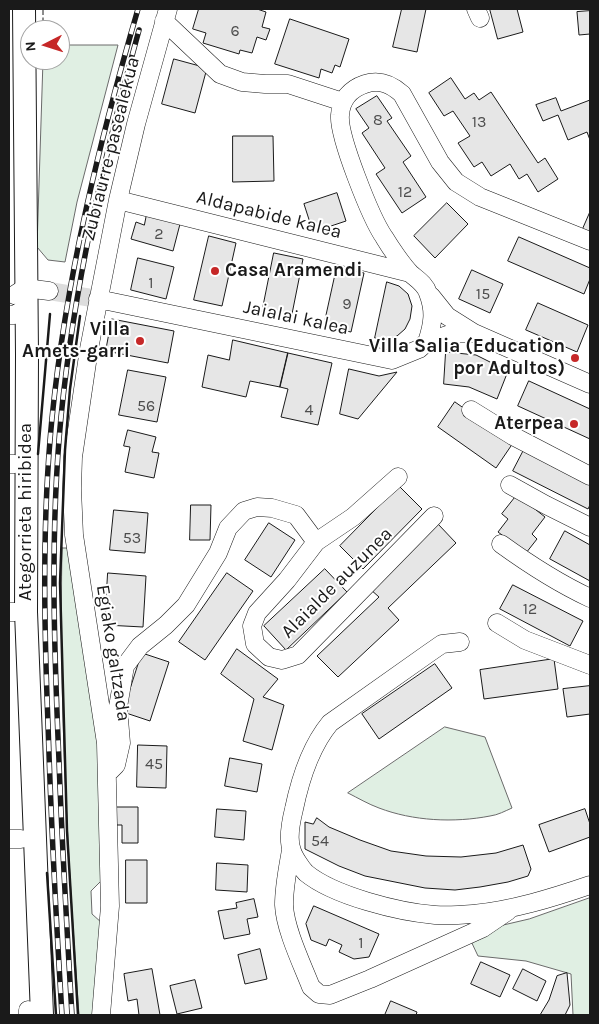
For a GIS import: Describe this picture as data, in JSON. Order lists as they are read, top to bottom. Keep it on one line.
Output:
{"streets":{"main road":["Ategorrieta hiribidea"],"street":["Zubiaurre pasealekua","Aldapabide kalea","Jaialai kalea","Alaialde auzunea","Egiako galtzada"]},"crossings":[["Zubiaurre pasealekua","Aldapabide kalea"],["Zubiaurre pasealekua","Jaialai kalea"],["Zubiaurre pasealekua","Egiako galtzada"],["Jaialai kalea","Egiako galtzada"]],"places":["Casa Aramendi","Villa Amets-garri","Villa Salia (Education por Adultos)","Aterpea"],"house_numbers":["6","8","13","12","2","1","15","9","56","4","53","12","45","54","1"],"north":"left"}
